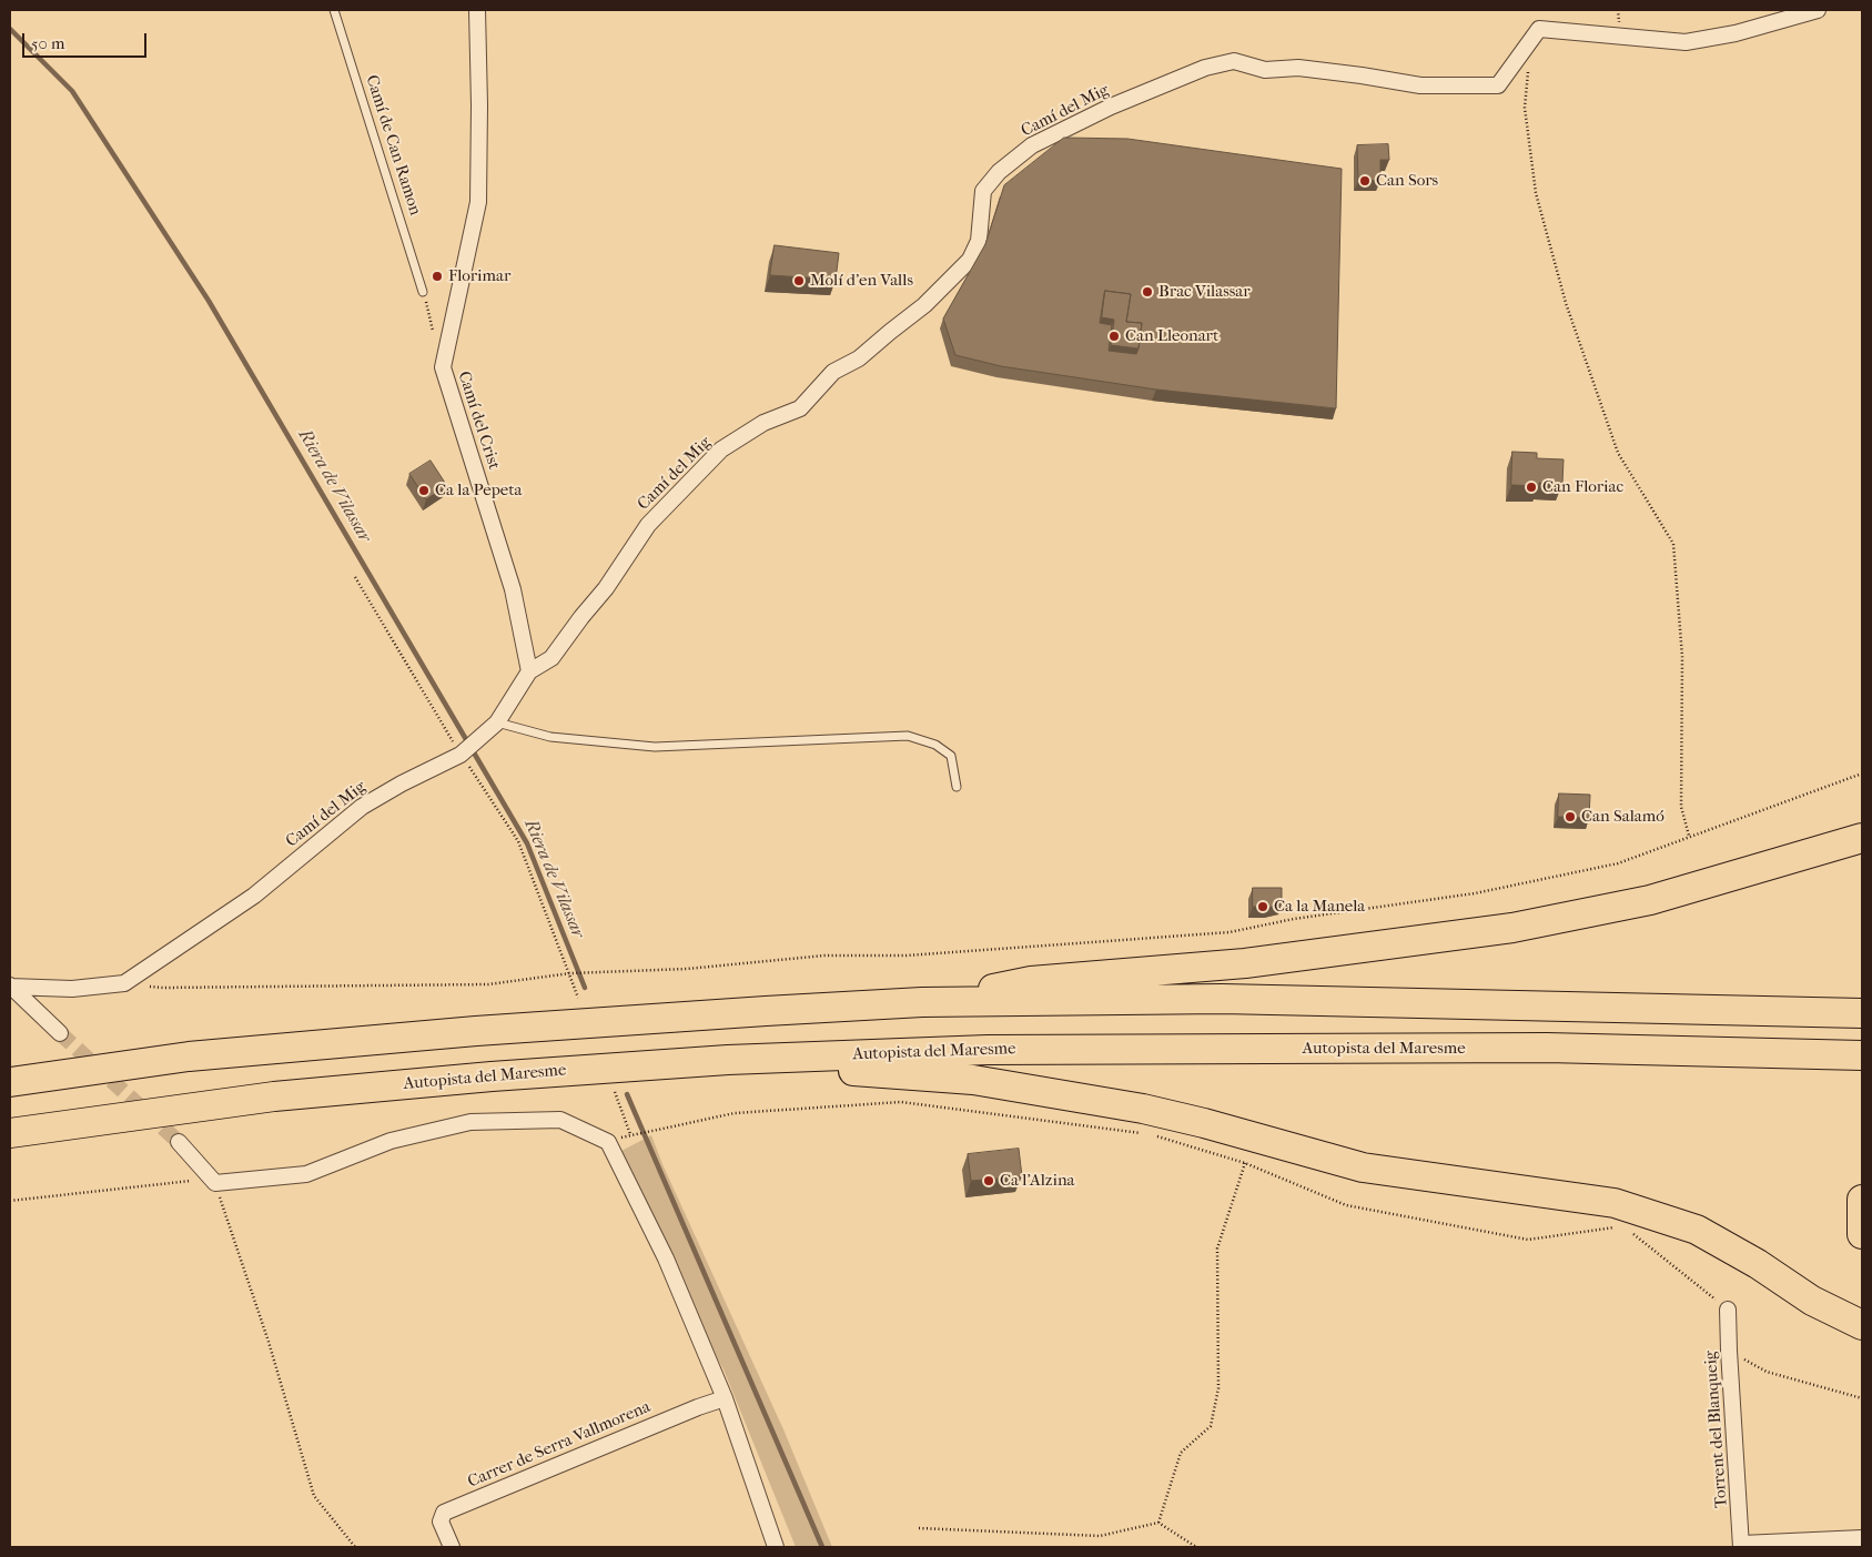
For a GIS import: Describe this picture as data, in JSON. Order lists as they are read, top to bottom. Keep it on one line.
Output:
{"streets":{"highway":["Autopista del Maresme"],"street":["Camí del Mig","Camí del Crist","Torrent del Blanqueig","Carrer de Serra Vallmorena"],"lane":["Camí de Can Ramon"]},"crossings":[["Camí del Mig","Camí del Crist"]],"water":["Riera de Vilassar"],"places":["Can Sors","Florimar","Molí d'en Valls","Brac Vilassar","Can Lleonart","Can Floriac","Ca la Pepeta","Can Salamó","Ca la Manela","Ca l'Alzina"],"scale_bar":"50 m"}
